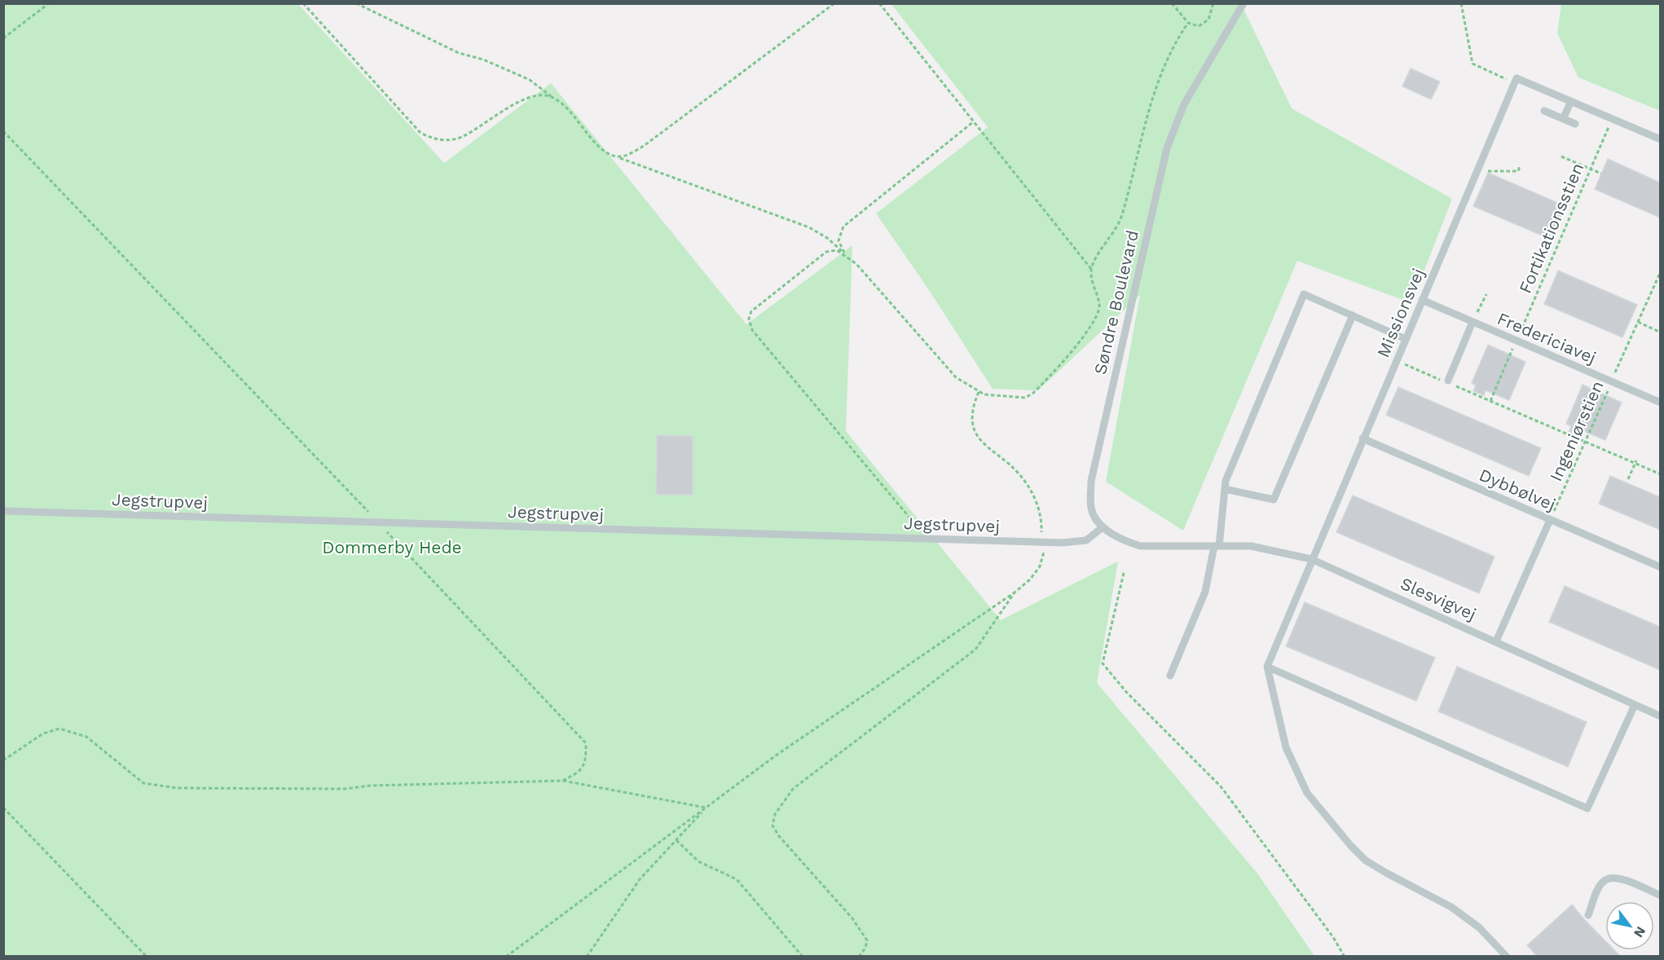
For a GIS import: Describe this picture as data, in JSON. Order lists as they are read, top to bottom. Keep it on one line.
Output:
{"streets":{"lane":["Søndre Boulevard","Missionsvej","Fredericiavej","Dybbølvej","Jegstrupvej","Slesvigvej"],"path":["Fortikationsstien","Ingeniørstien"]},"crossings":[["Fortikationsstien","Fredericiavej"],["Søndre Boulevard","Jegstrupvej"],["Søndre Boulevard","Slesvigvej"],["Missionsvej","Fredericiavej"],["Missionsvej","Dybbølvej"],["Missionsvej","Slesvigvej"],["Fredericiavej","Ingeniørstien"],["Ingeniørstien","Dybbølvej"],["Jegstrupvej","Slesvigvej"]],"parks":["Dommerby Hede"],"north":"bottom right"}
